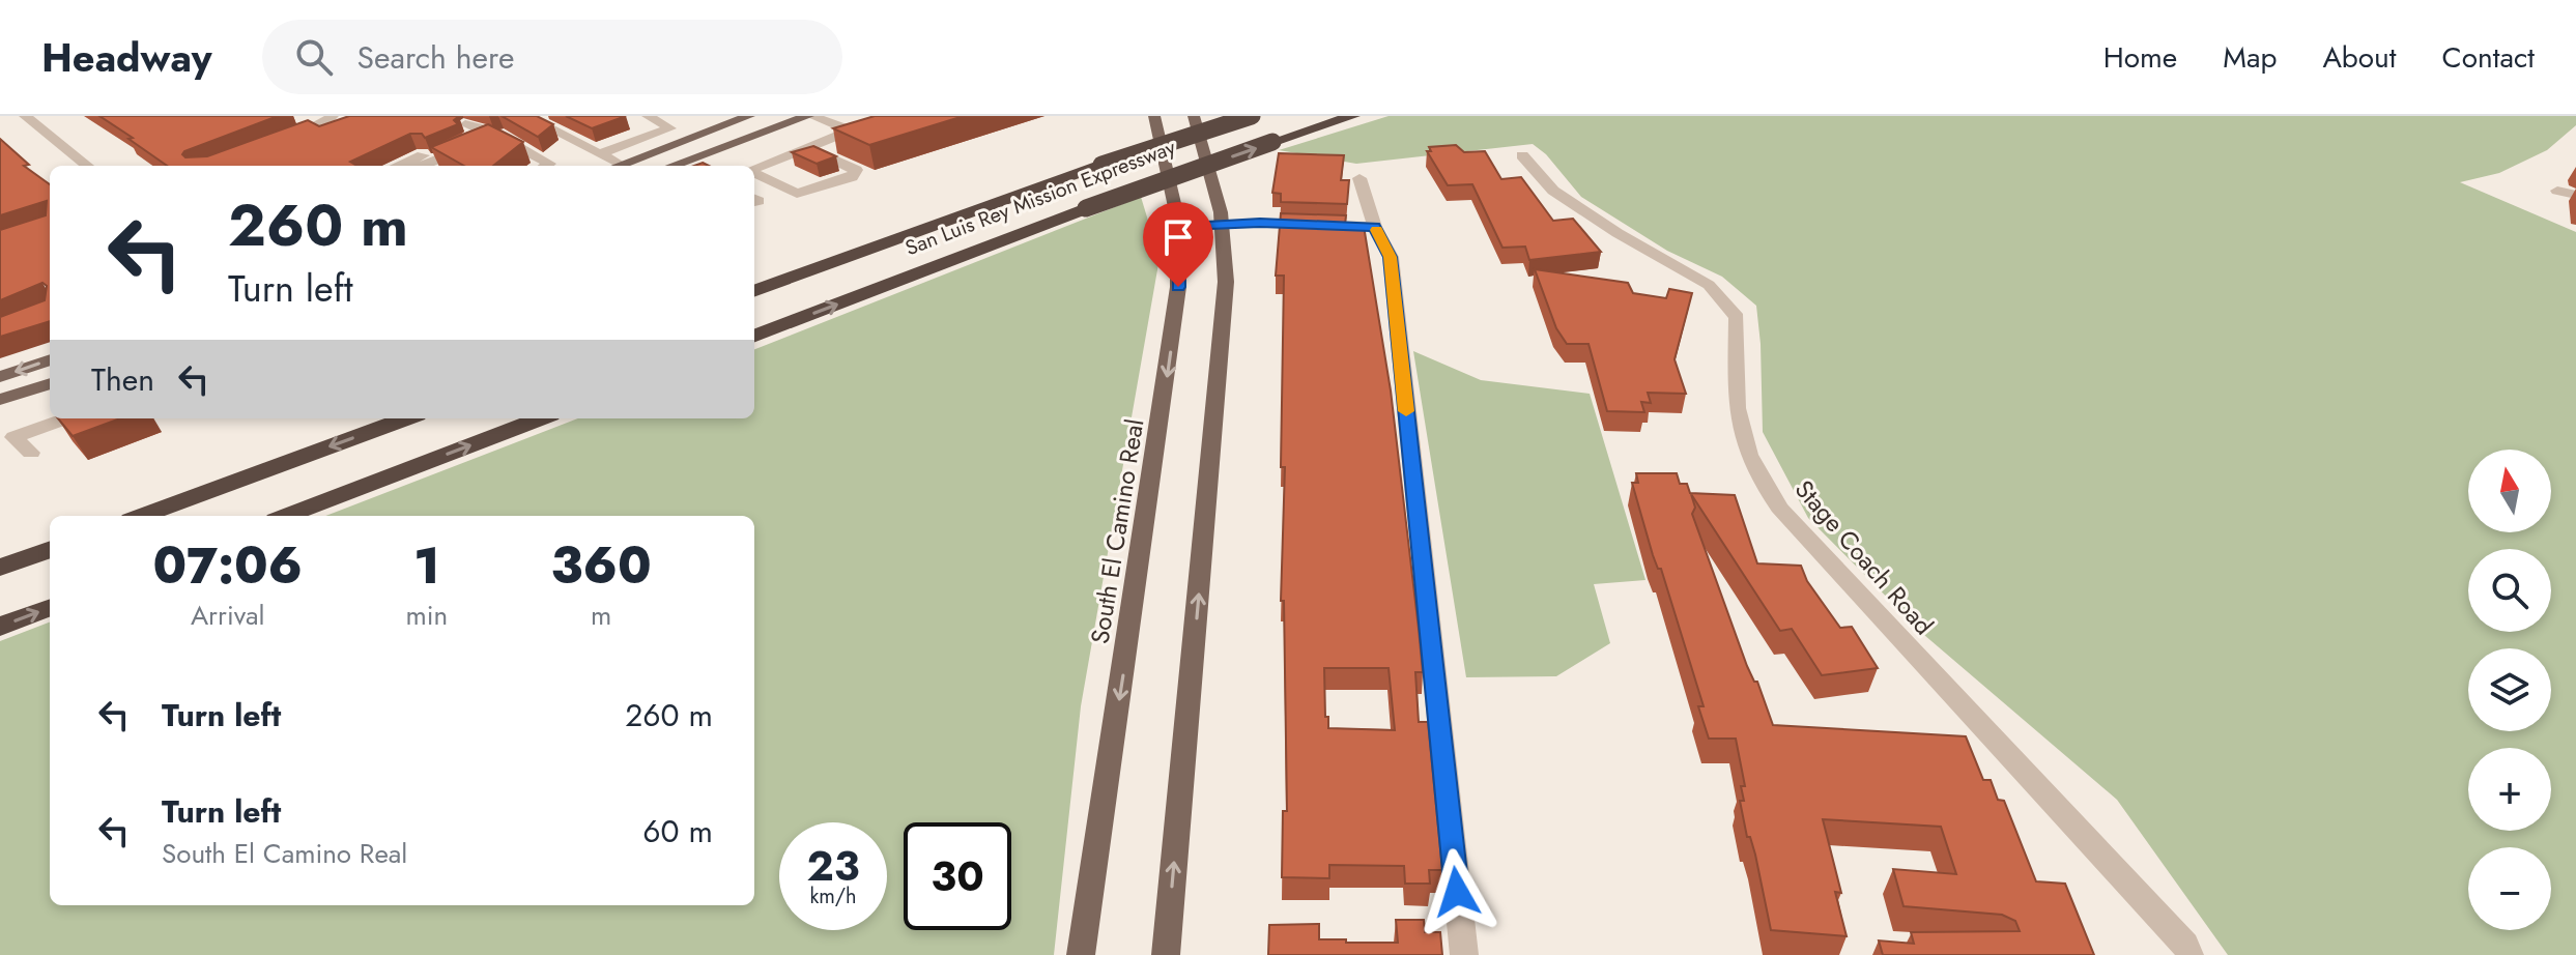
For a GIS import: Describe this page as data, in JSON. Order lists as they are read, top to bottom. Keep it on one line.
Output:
{"streets":{"highway":["San Luis Rey Mission Expressway"],"main road":["South El Camino Real"],"street":["Stage Coach Road"]},"north":"top","page":{"header":"Headway","search":"Search here","nav":["Home","Map","About","Contact"],"turn":["260 m","Turn left"],"then":"Then","map_buttons":["+","−"],"eta":["07:06","Arrival","1","min","360","m"],"list":[{"name":"Turn left","value":"260 m"},{"name":"Turn left","note":"South El Camino Real","value":"60 m"}],"speed":"23 km/h","limit":"30"}}
